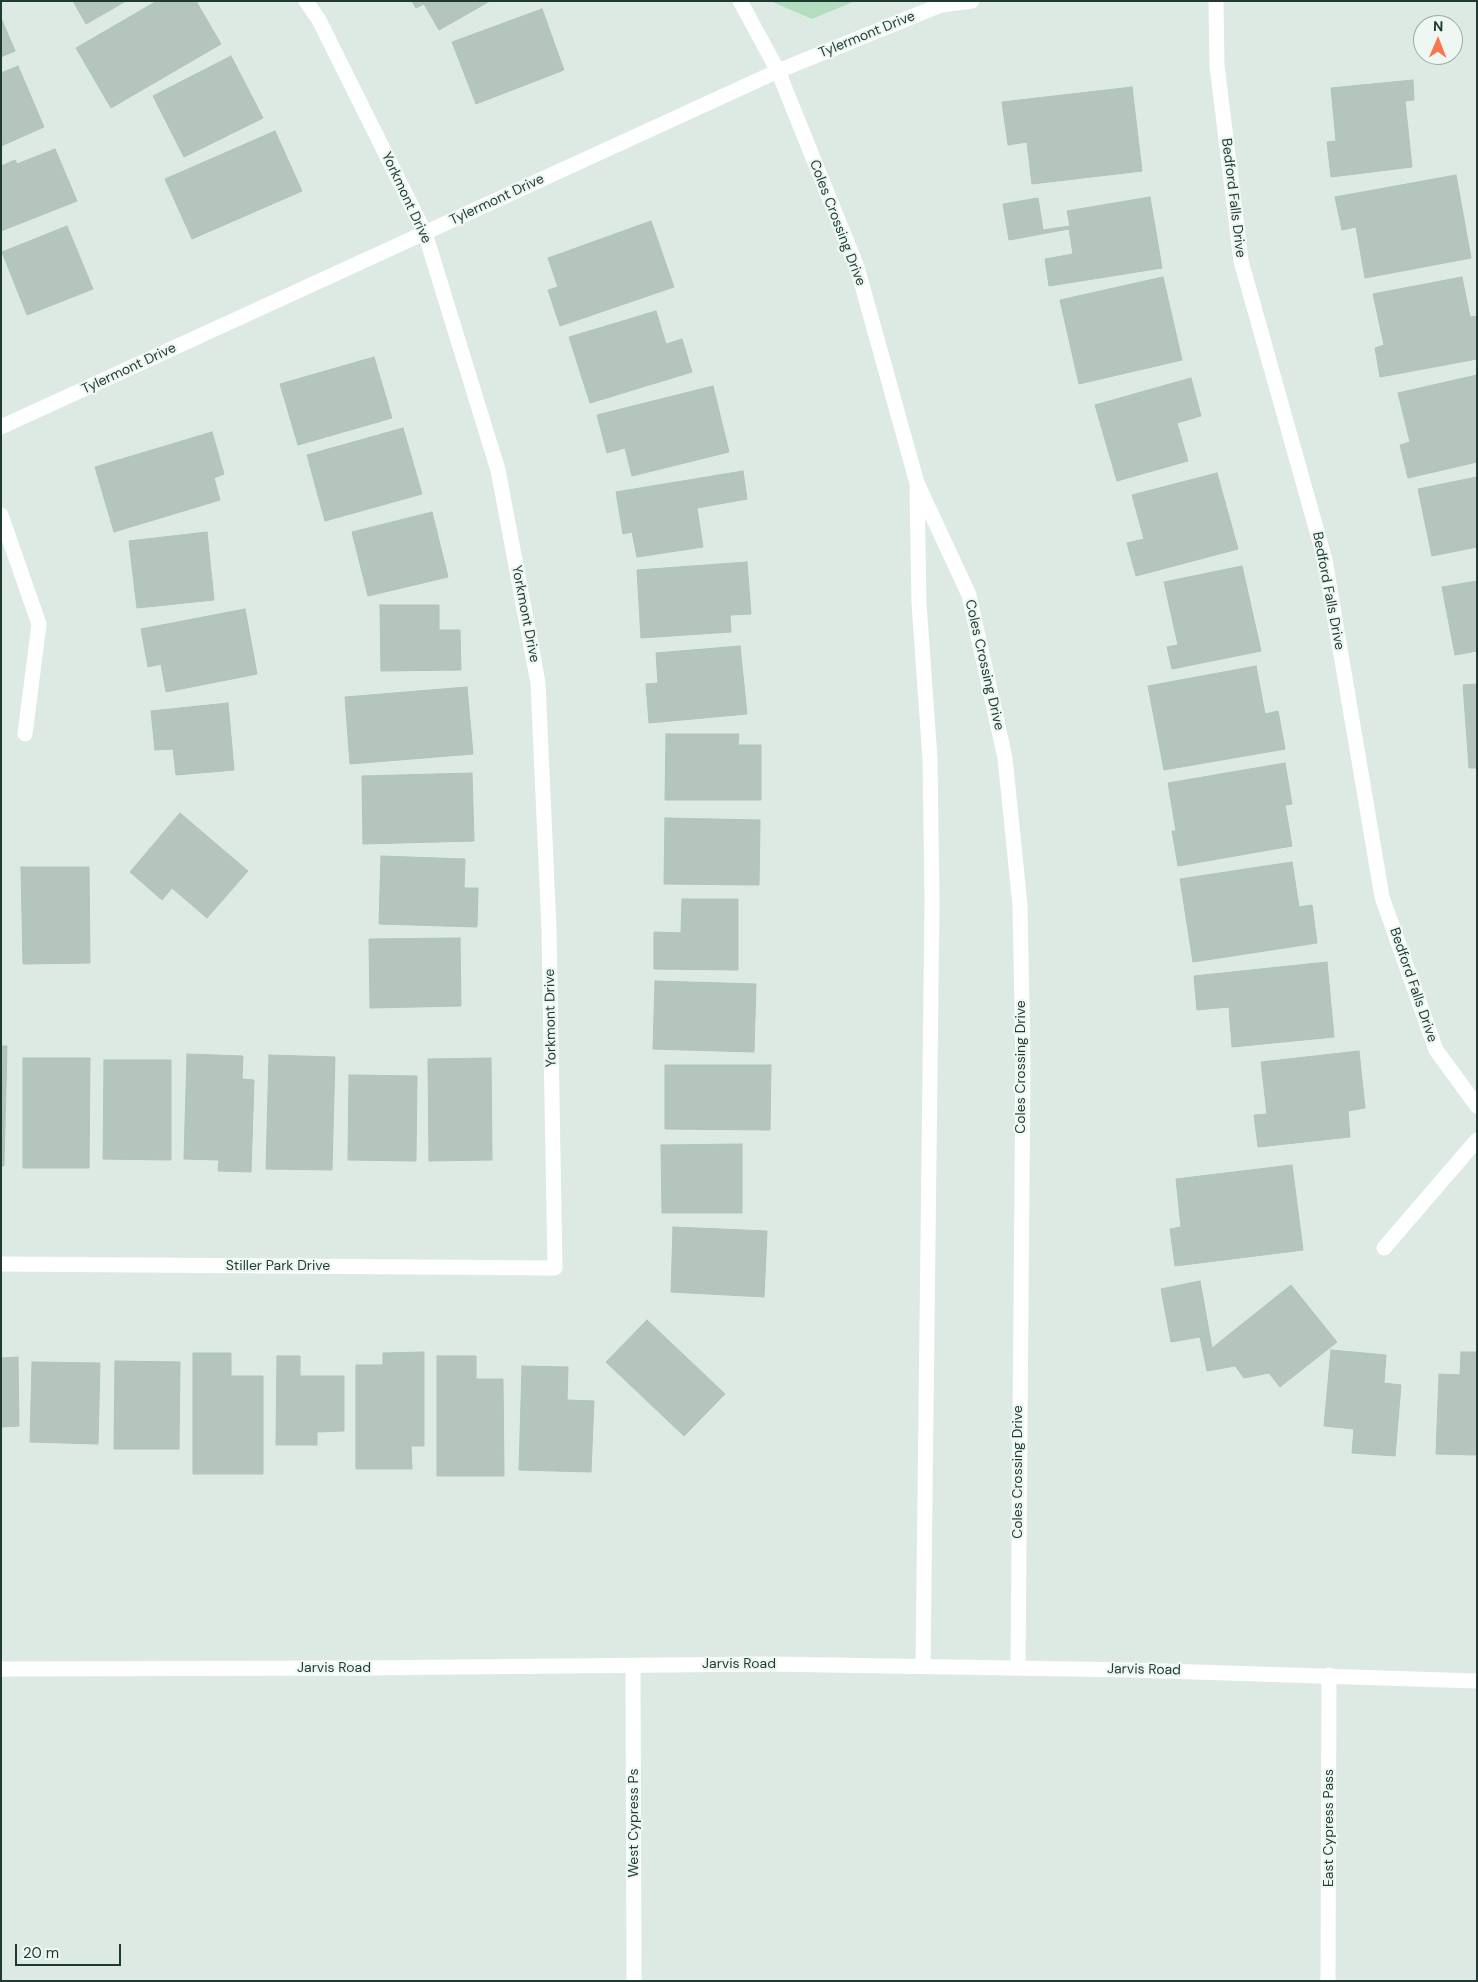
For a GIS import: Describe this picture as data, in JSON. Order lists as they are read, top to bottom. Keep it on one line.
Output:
{"streets":{"street":["Tylermont Drive","Yorkmont Drive","Bedford Falls Drive","Coles Crossing Drive","Stiller Park Drive","Jarvis Road","West Cypress Ps","East Cypress Pass"]},"crossings":[["Tylermont Drive","Yorkmont Drive"],["Tylermont Drive","Coles Crossing Drive"],["Yorkmont Drive","Stiller Park Drive"],["Coles Crossing Drive","Jarvis Road"],["Jarvis Road","West Cypress Ps"],["Jarvis Road","East Cypress Pass"]],"scale_bar":"20 m","north":"top"}
